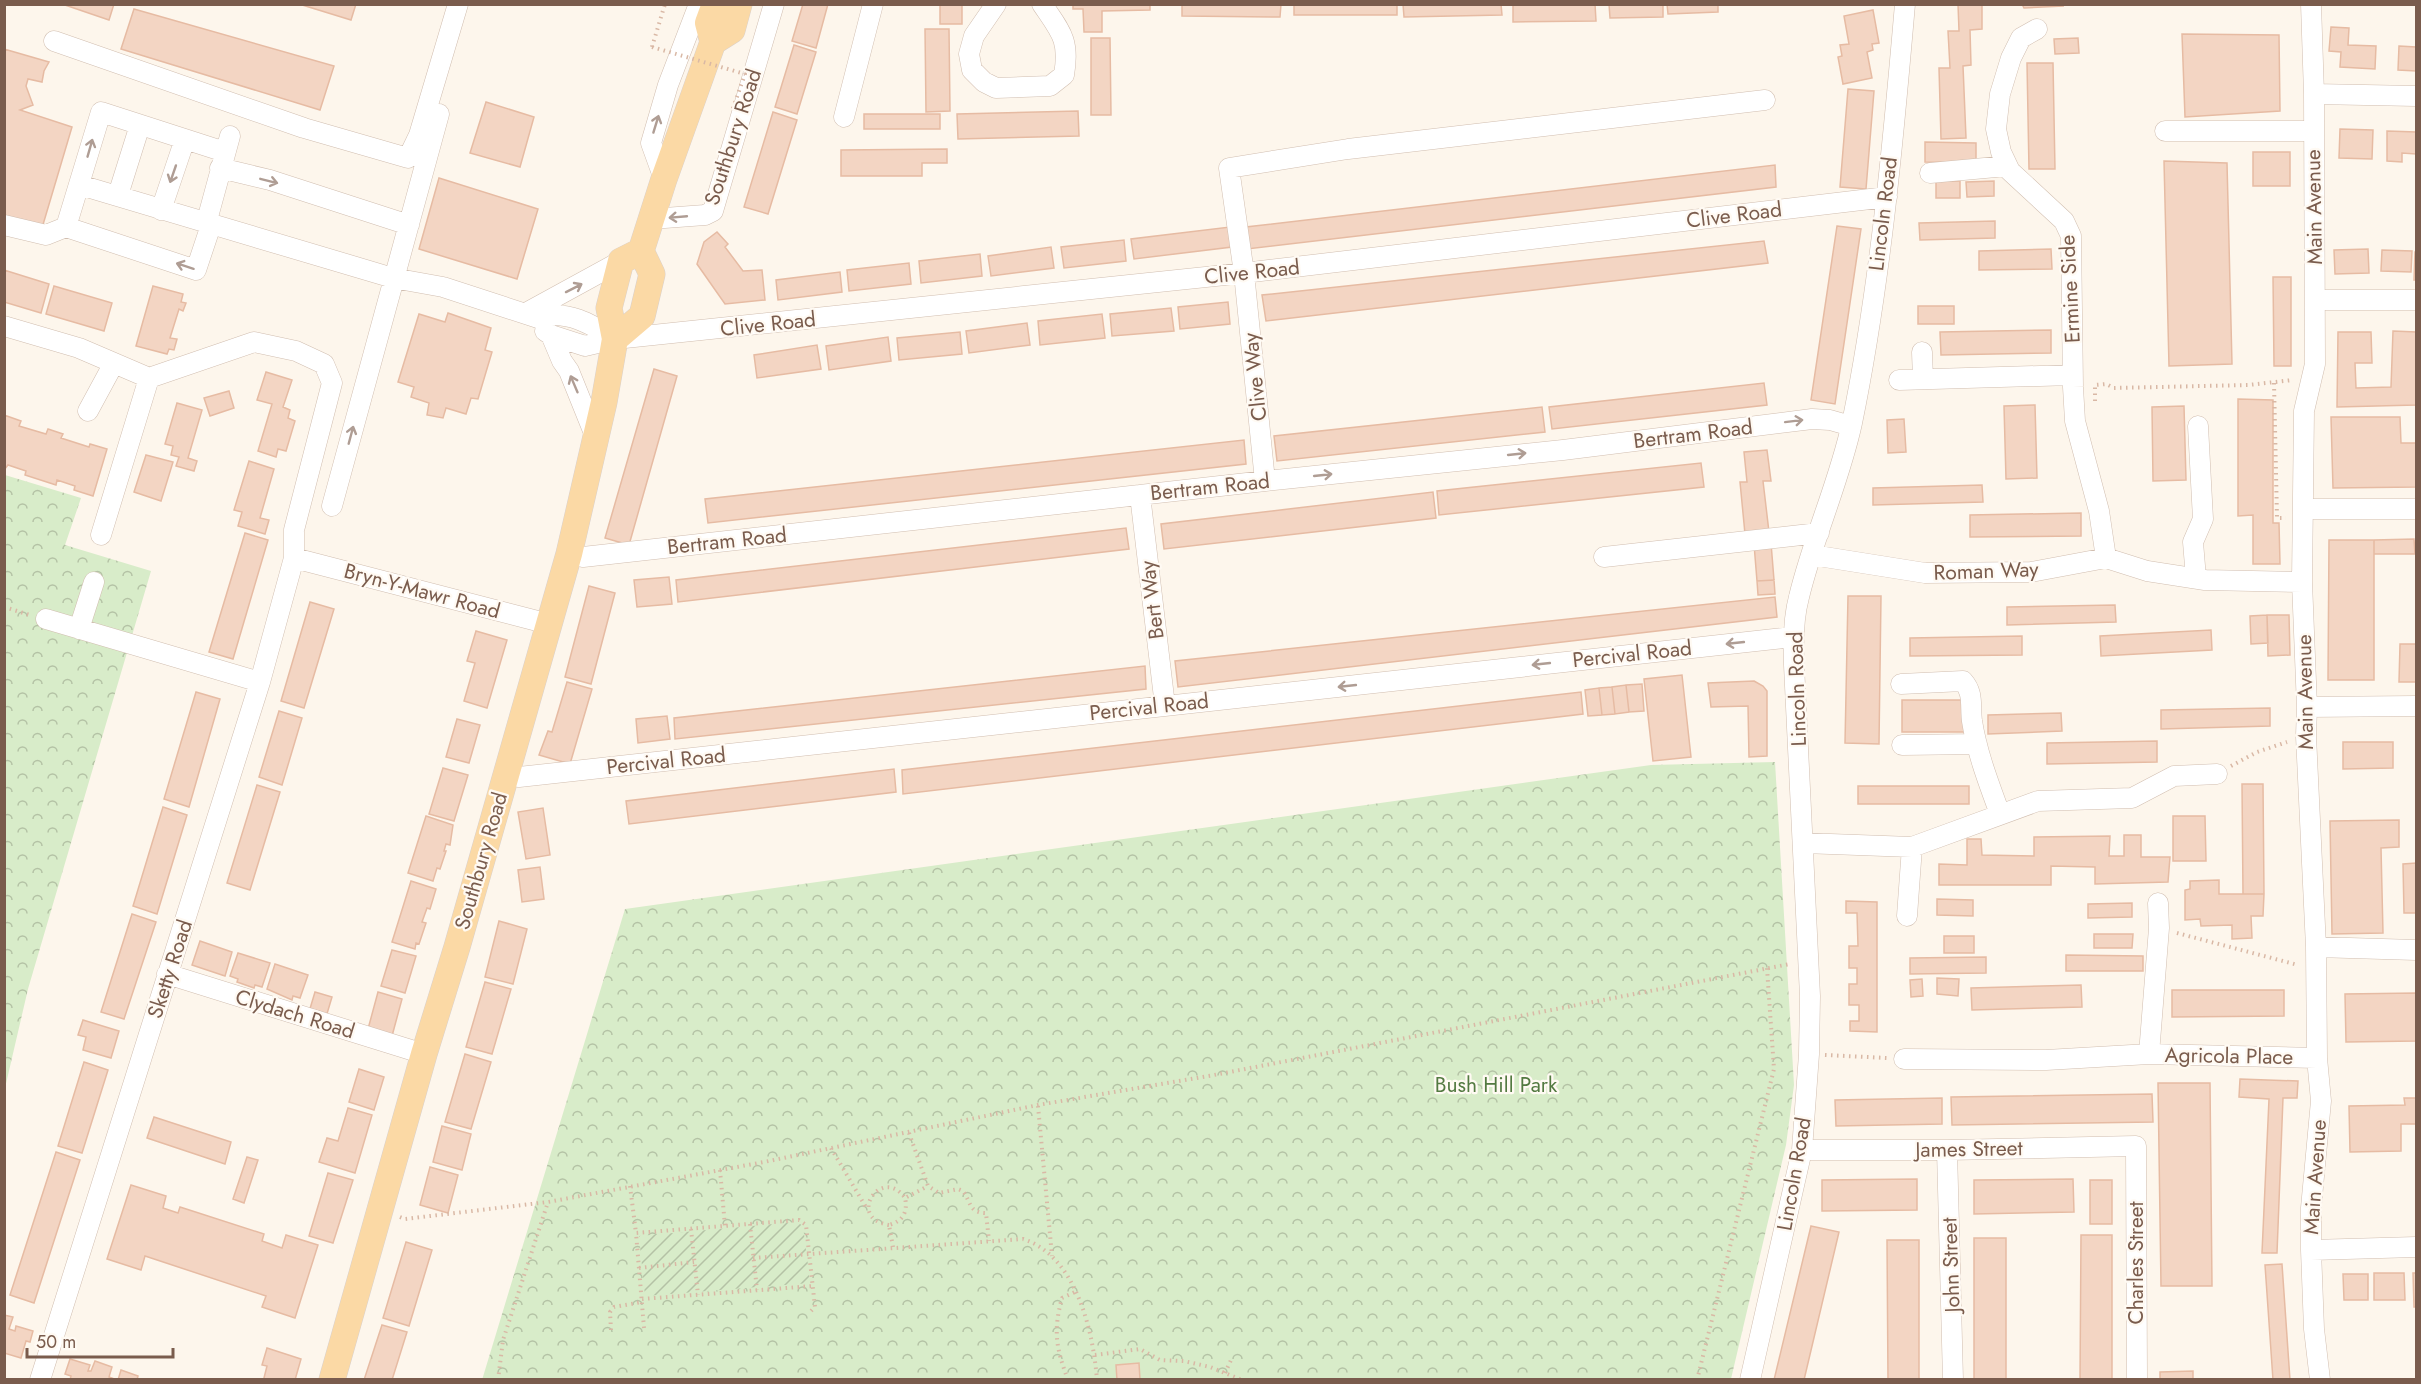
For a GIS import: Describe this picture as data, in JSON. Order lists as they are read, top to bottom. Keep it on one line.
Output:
{"streets":{"main road":["Southbury Road"],"street":["Main Avenue","Lincoln Road","Clive Road","Ermine Side","Clive Way","Bertram Road","Roman Way","Bryn-Y-Mawr Road","Bert Way","Percival Road","Sketty Road","Clydach Road","Agricola Place","James Street","Charles Street","John Street"]},"crossings":[["Southbury Road","Clive Road"],["Southbury Road","Bertram Road"],["Southbury Road","Bryn-Y-Mawr Road"],["Southbury Road","Percival Road"],["Southbury Road","Clydach Road"],["Main Avenue","Roman Way"],["Main Avenue","Agricola Place"],["Lincoln Road","Clive Road"],["Lincoln Road","Bertram Road"],["Lincoln Road","Roman Way"],["Lincoln Road","Percival Road"],["Lincoln Road","James Street"],["Clive Road","Clive Way"],["Ermine Side","Roman Way"],["Clive Way","Bertram Road"],["Bertram Road","Bert Way"],["Bryn-Y-Mawr Road","Sketty Road"],["Bert Way","Percival Road"],["Sketty Road","Clydach Road"],["James Street","Charles Street"],["James Street","John Street"]],"one_way":["Percival Road"],"parks":["Bush Hill Park"],"scale_bar":"50 m"}
